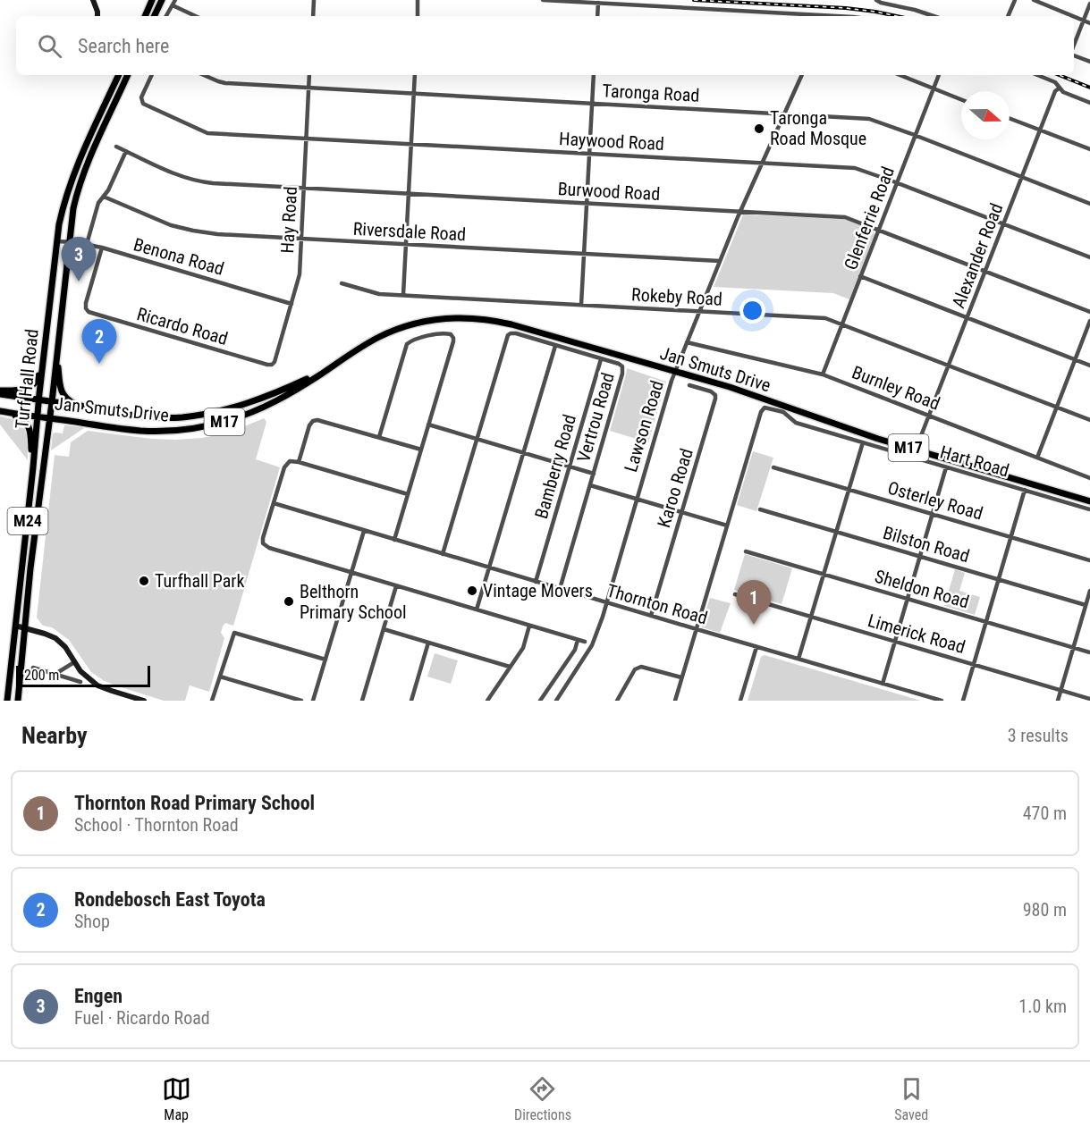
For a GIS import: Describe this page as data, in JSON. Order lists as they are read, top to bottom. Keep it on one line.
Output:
{"streets":{"main road":["Jan Smuts Drive","Turf Hall Road","M17","M24"],"street":["Taronga Road","Haywood Road","Burwood Road","Glenferrie Road","Hay Road","Riversdale Road","Alexander Road","Benona Road","Rokeby Road","Ricardo Road","Burnley Road","Vertrou Road","Lawson Road","Hart Road","Bamberry Road","Karoo Road","Osterley Road","Bilston Road","Sheldon Road","Thornton Road","Limerick Road"]},"crossings":[["Taronga Road","Glenferrie Road"],["Taronga Road","Hay Road"],["Taronga Road","Alexander Road"],["Taronga Road","Lawson Road"],["Haywood Road","Glenferrie Road"],["Haywood Road","Hay Road"],["Haywood Road","Alexander Road"],["Haywood Road","Lawson Road"],["Burwood Road","Glenferrie Road"],["Burwood Road","Hay Road"],["Burwood Road","Alexander Road"],["Burwood Road","Lawson Road"],["Glenferrie Road","Rokeby Road"],["Glenferrie Road","Burnley Road"],["Hay Road","Riversdale Road"],["Hay Road","Benona Road"],["Hay Road","Ricardo Road"],["Riversdale Road","Lawson Road"],["Alexander Road","Rokeby Road"],["Alexander Road","Burnley Road"],["Benona Road","Ricardo Road"],["Benona Road","Turf Hall Road"],["Rokeby Road","Lawson Road"],["Jan Smuts Drive","Turf Hall Road"],["Jan Smuts Drive","Lawson Road"],["Burnley Road","Lawson Road"],["Vertrou Road","Bamberry Road"],["Vertrou Road","Thornton Road"],["Lawson Road","Thornton Road"],["Bamberry Road","Thornton Road"],["Karoo Road","Thornton Road"]],"places":["Taronga Road Mosque","Turfhall Park","Vintage Movers","Belthorn Primary School"],"scale_bar":"200 m","north":"right","page":{"search":"Search here","pins":["3","2","1"],"scale":"200 m","heading":["Nearby","3 results"],"list":[{"mark":"1","name":"Thornton Road Primary School","note":"School · Thornton Road","value":"470 m"},{"mark":"2","name":"Rondebosch East Toyota","note":"Shop","value":"980 m"},{"mark":"3","name":"Engen","note":"Fuel · Ricardo Road","value":"1.0 km"}],"nav":["Map","Directions","Saved"]}}
